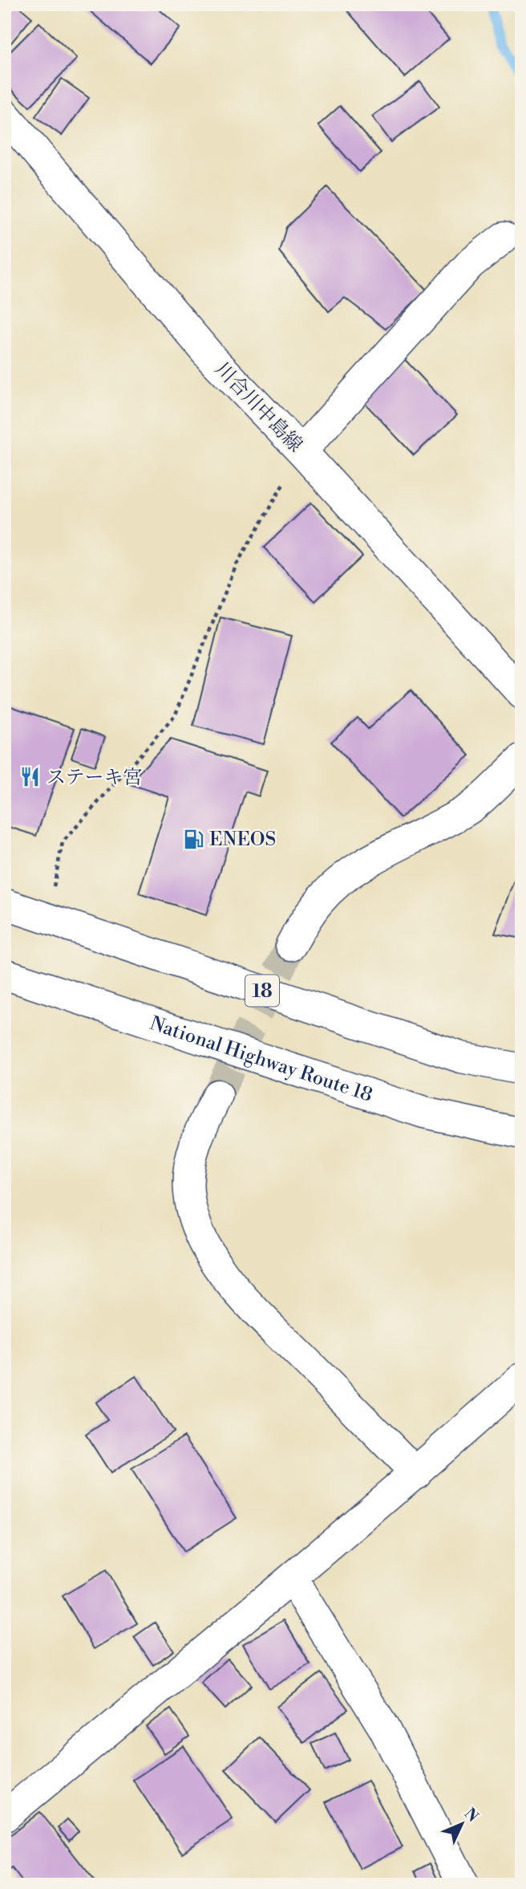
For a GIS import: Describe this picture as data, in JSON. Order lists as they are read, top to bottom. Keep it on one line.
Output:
{"streets":{"main road":["川合川中島線","18","National Highway Route 18"]},"places":{"restaurant":["ステーキ宮"],"fuel station":["ENEOS"]},"north":"top right"}
